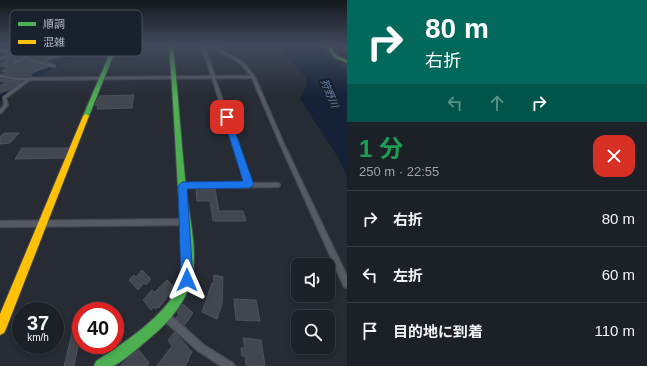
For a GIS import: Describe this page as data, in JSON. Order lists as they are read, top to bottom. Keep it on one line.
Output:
{"water":["狩野川"],"legend":["順調","混雑"],"page":{"turn":["80 m","右折"],"heading":["1 分","250 m · 22:55"],"list":[{"name":"右折","value":"80 m"},{"name":"左折","value":"60 m"},{"name":"目的地に到着","value":"110 m"}],"speed":"37 km/h","limit":"40"}}
